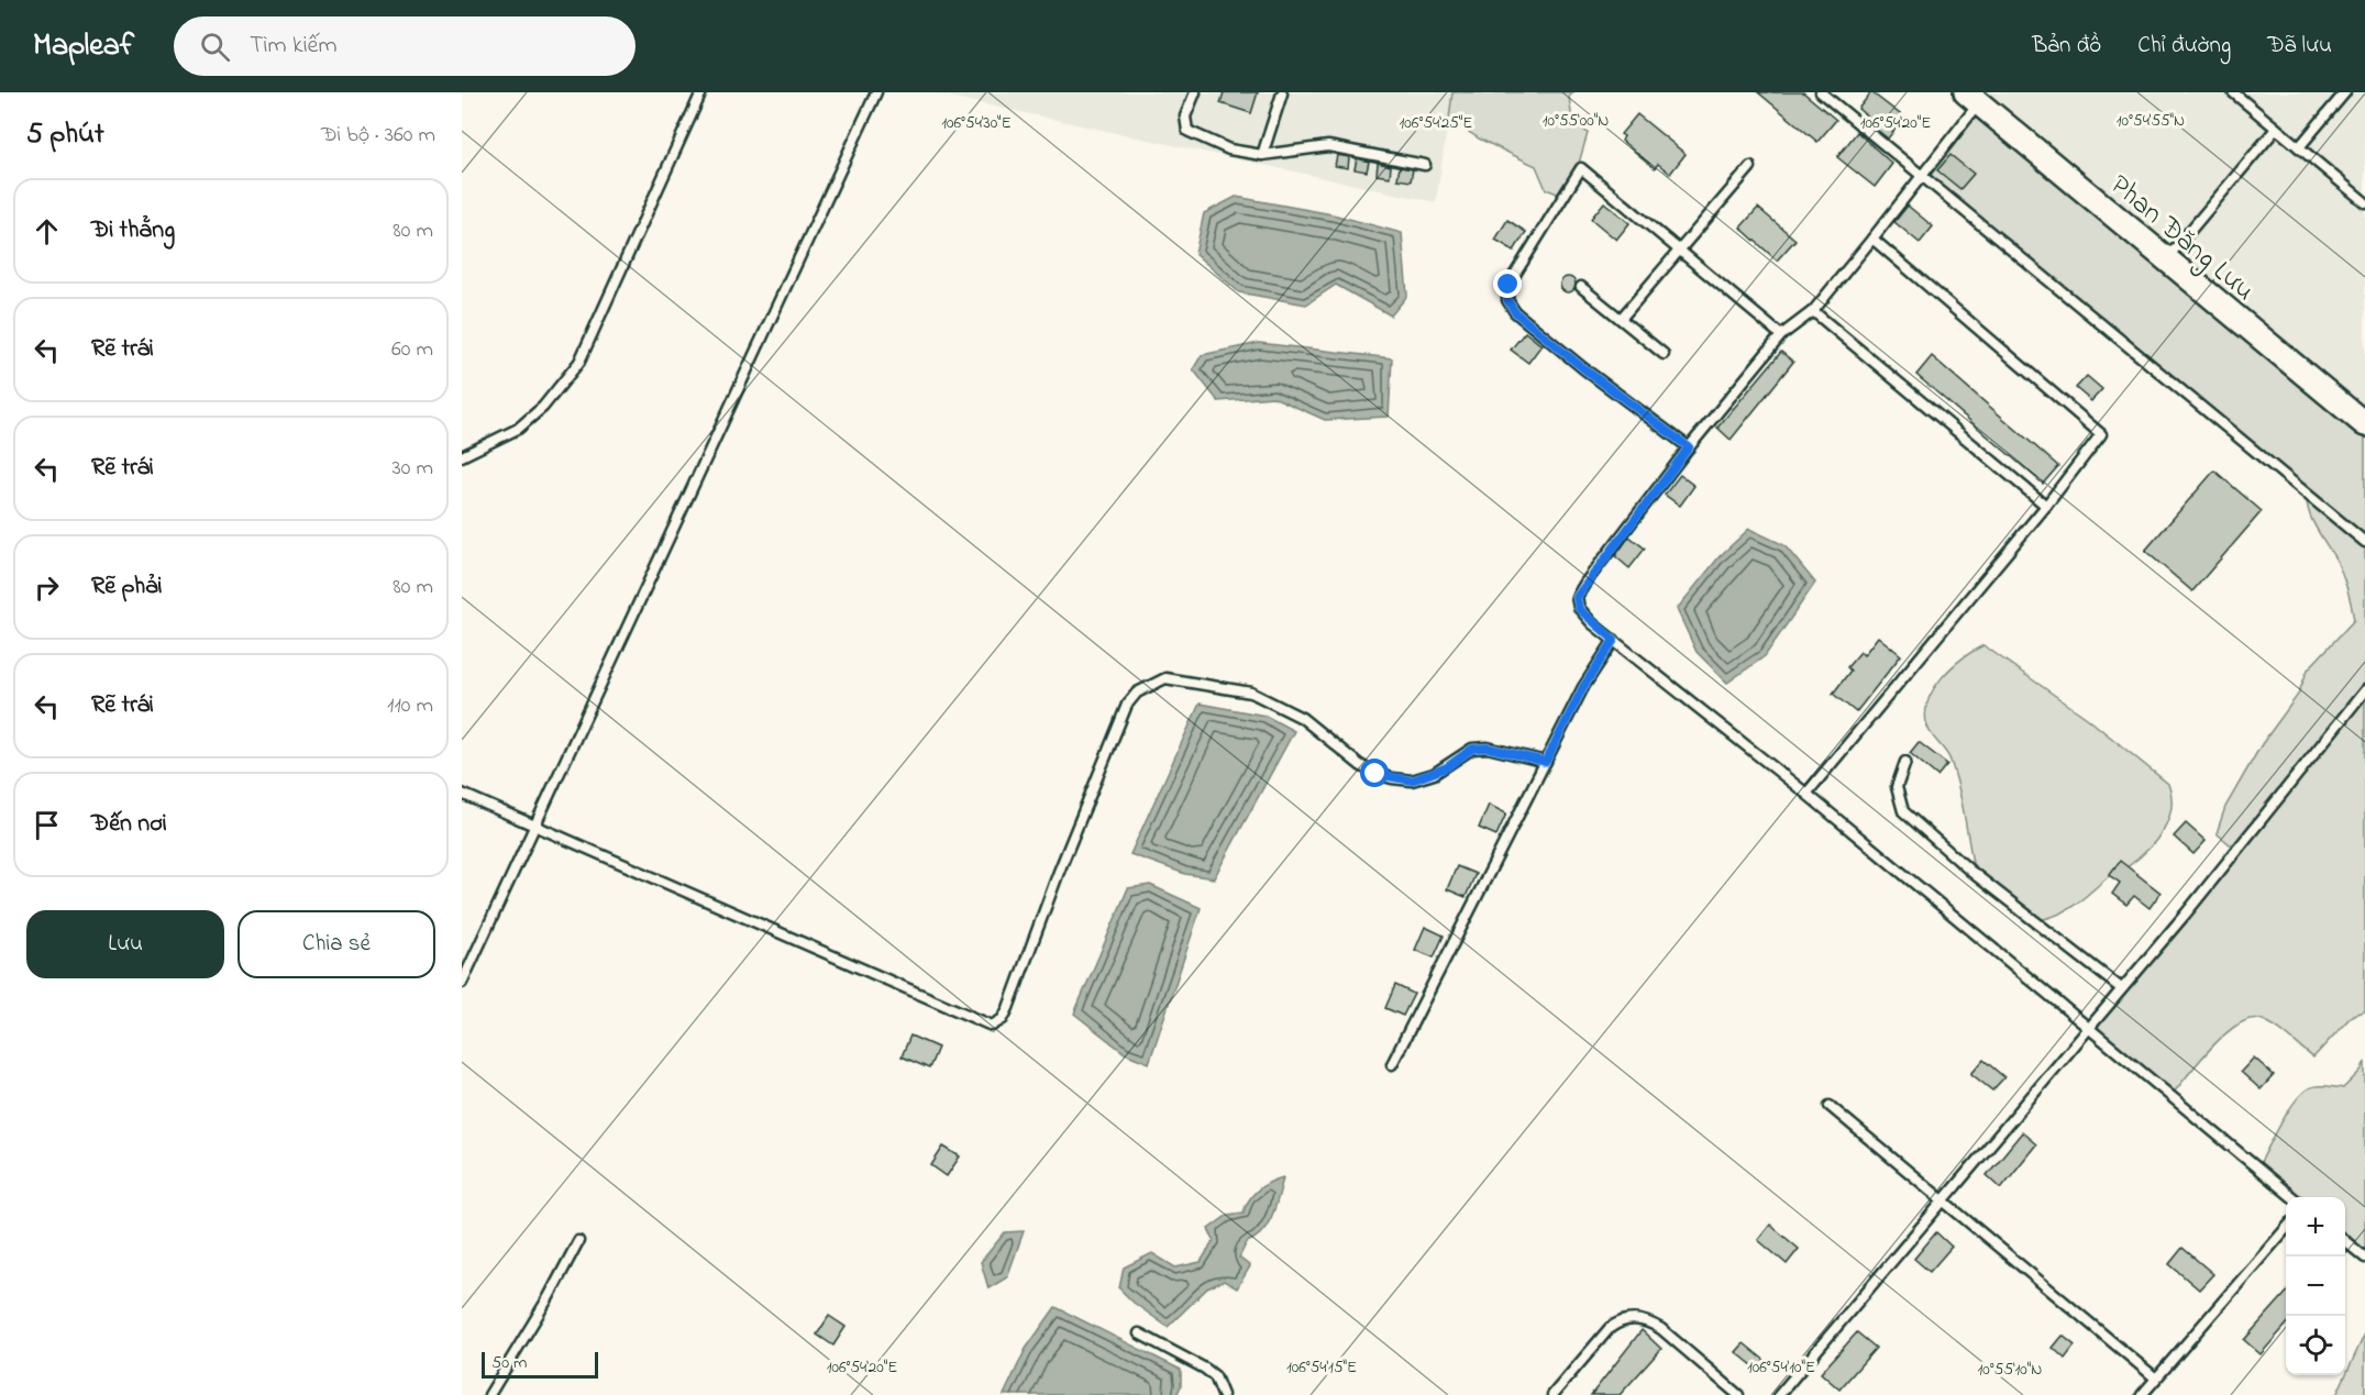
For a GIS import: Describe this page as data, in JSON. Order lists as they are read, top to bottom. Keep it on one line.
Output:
{"streets":{"street":["Phan Đăng Lưu"]},"scale_bar":"50 m","page":{"header":"Mapleaf","search":"Tìm kiếm","nav":["Bản đồ","Chỉ đường","Đã lưu"],"heading":["5 phút","Đi bộ · 360 m"],"list":[["Đi thẳng","80 m"],["Rẽ trái","60 m"],["Rẽ trái","30 m"],["Rẽ phải","80 m"],["Rẽ trái","110 m"],"Đến nơi"],"buttons":["Lưu","Chia sẻ"],"map_buttons":["+","−"],"scale":"50 m"},"coordinates":["10°55'00\"N","10°54'55\"N","106°54'30\"E","106°54'25\"E","106°54'20\"E","106°54'15\"E","106°54'10\"E","10°55'10\"N"]}
